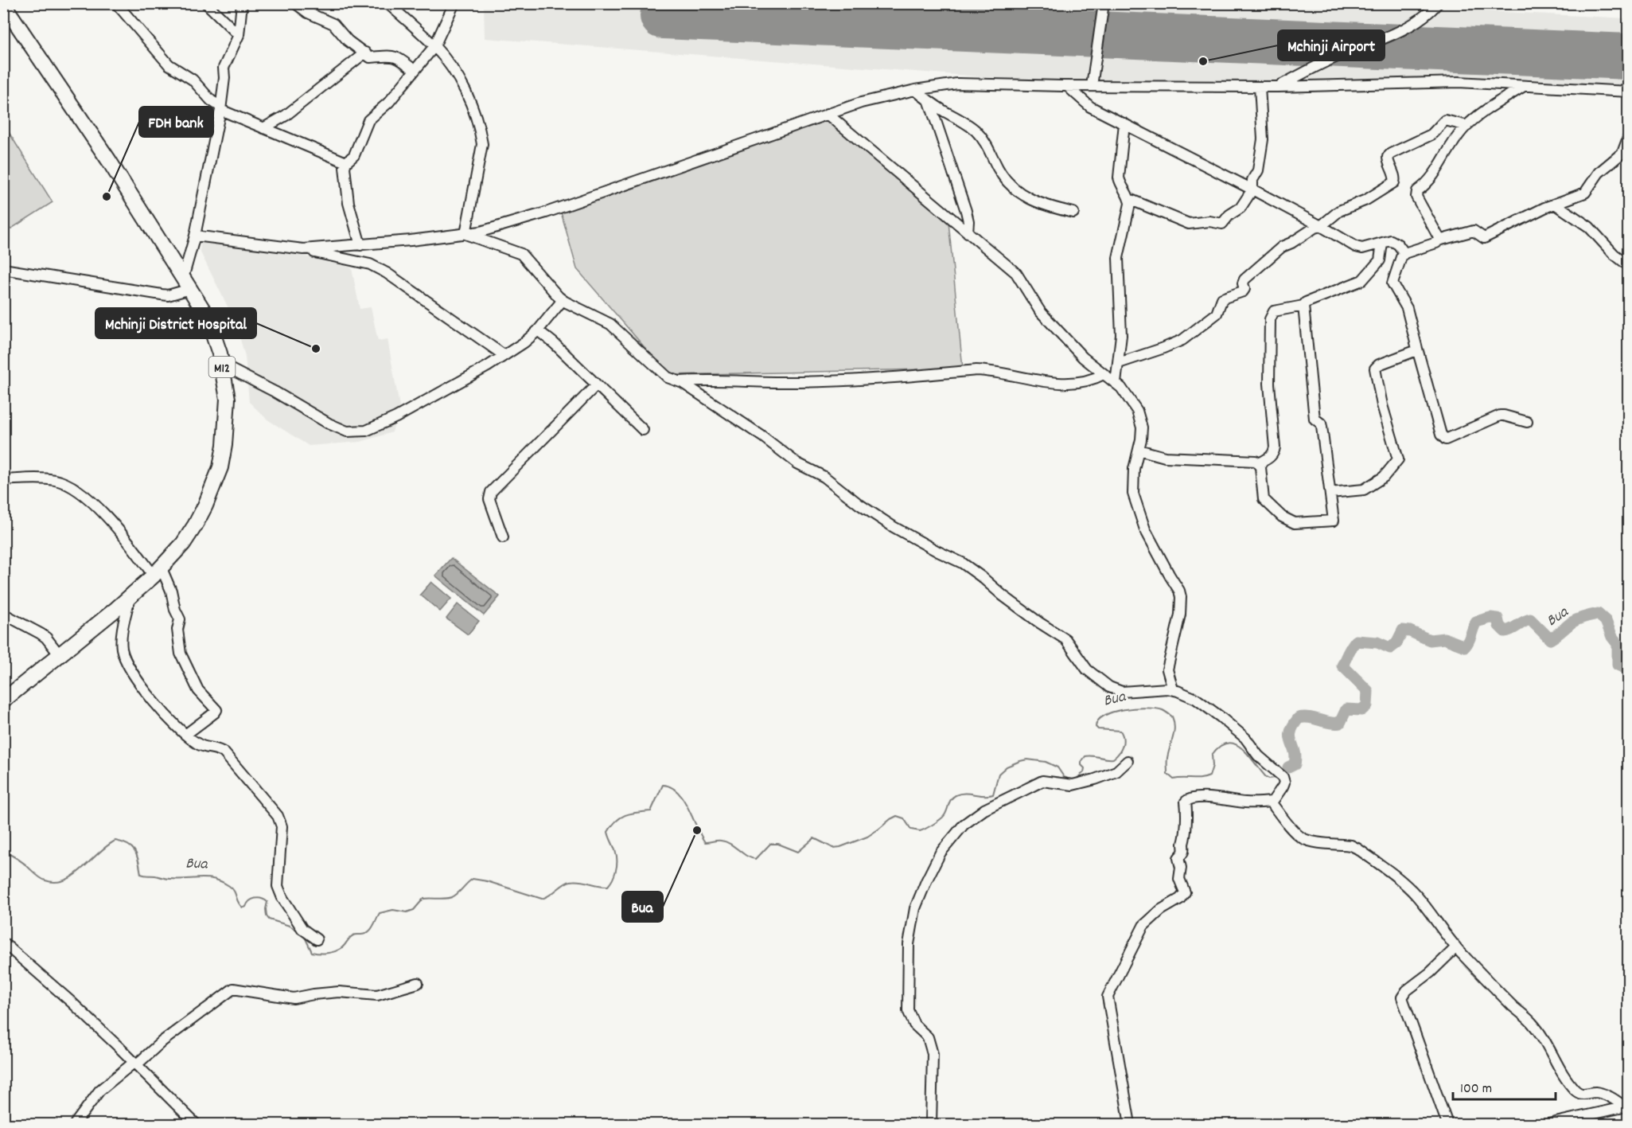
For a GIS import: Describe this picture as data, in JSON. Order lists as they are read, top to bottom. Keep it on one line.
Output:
{"streets":{"highway":["M12"]},"water":["Bua"],"places":["Mchinji Airport","FDH bank","Mchinji District Hospital","Bua"],"scale_bar":"100 m"}
